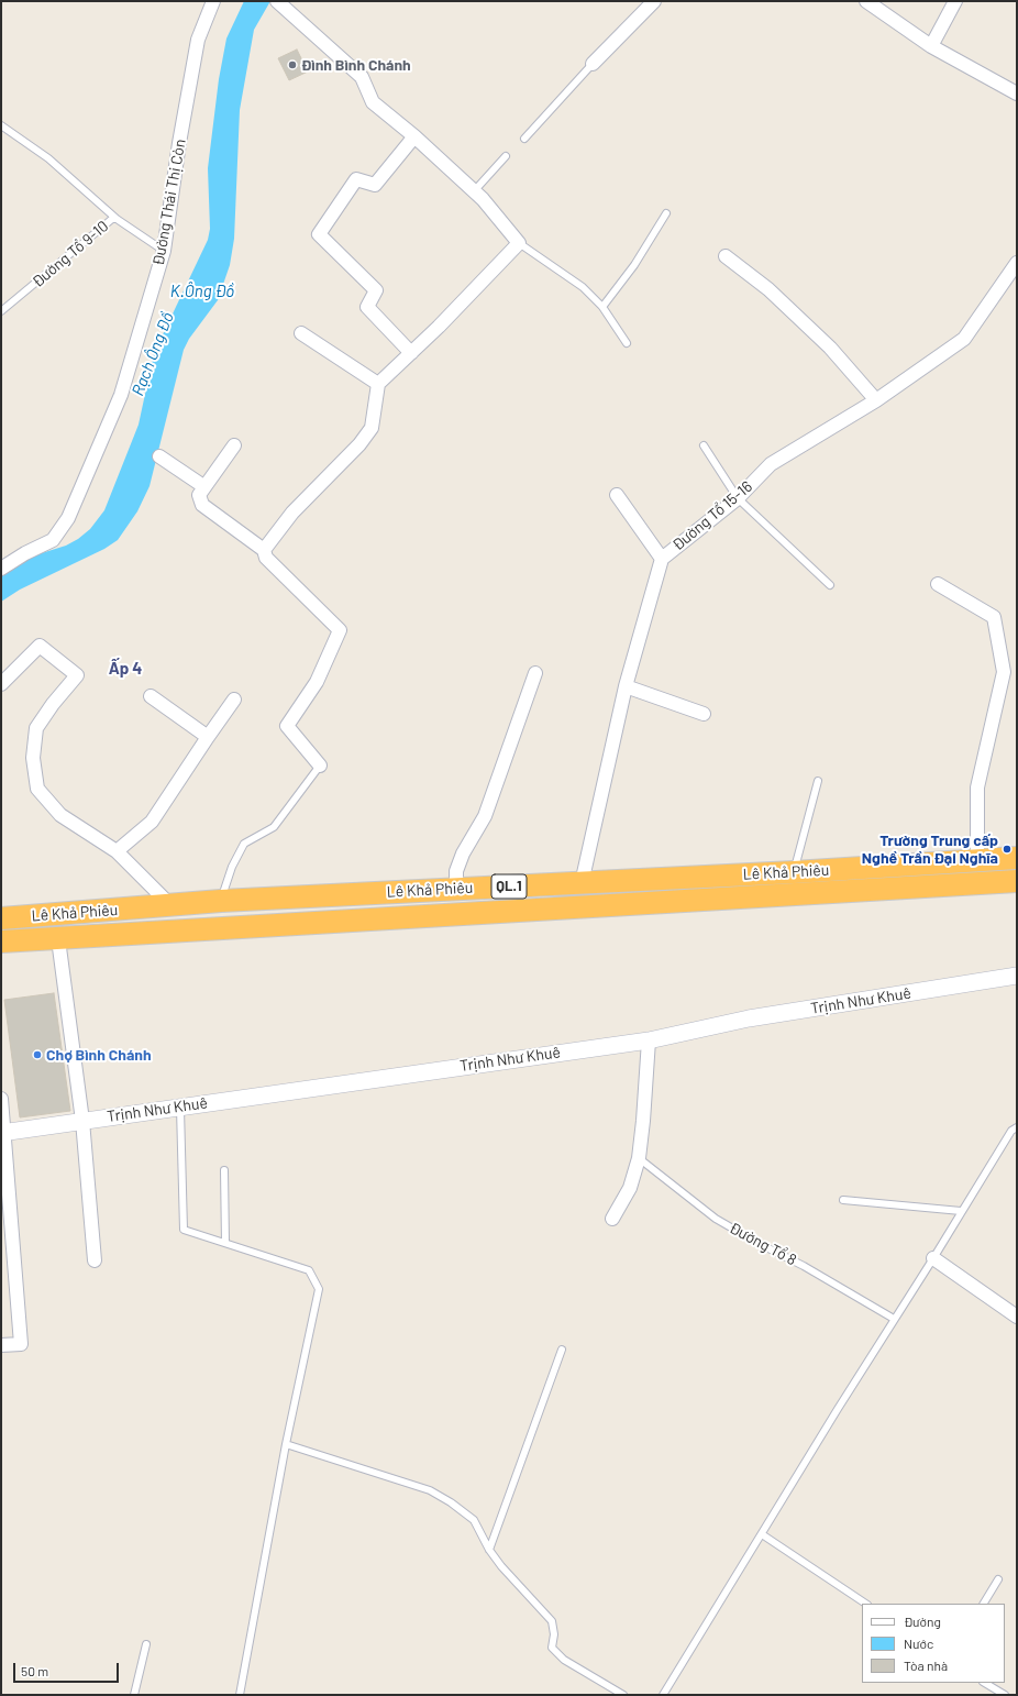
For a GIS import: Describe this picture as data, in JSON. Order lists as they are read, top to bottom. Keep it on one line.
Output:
{"streets":{"highway":["Lê Khả Phiêu","QL.1"],"street":["Đường Thái Thị Còn","Đường Tổ 15-16","Trịnh Như Khuê"],"lane":["Đường Tổ 9-10","Đường Tổ 8"]},"crossings":[["Đường Thái Thị Còn","Đường Tổ 9-10"],["Đường Tổ 15-16","Lê Khả Phiêu"]],"districts":["Ấp 4"],"water":["K.Ông Đồ","Rạch Ông Đồ"],"places":["Đình Bình Chánh","Trường Trung cấp Nghề Trần Đại Nghĩa","Chợ Bình Chánh"],"legend":["Đường","Nước","Tòa nhà"],"scale_bar":"50 m"}
